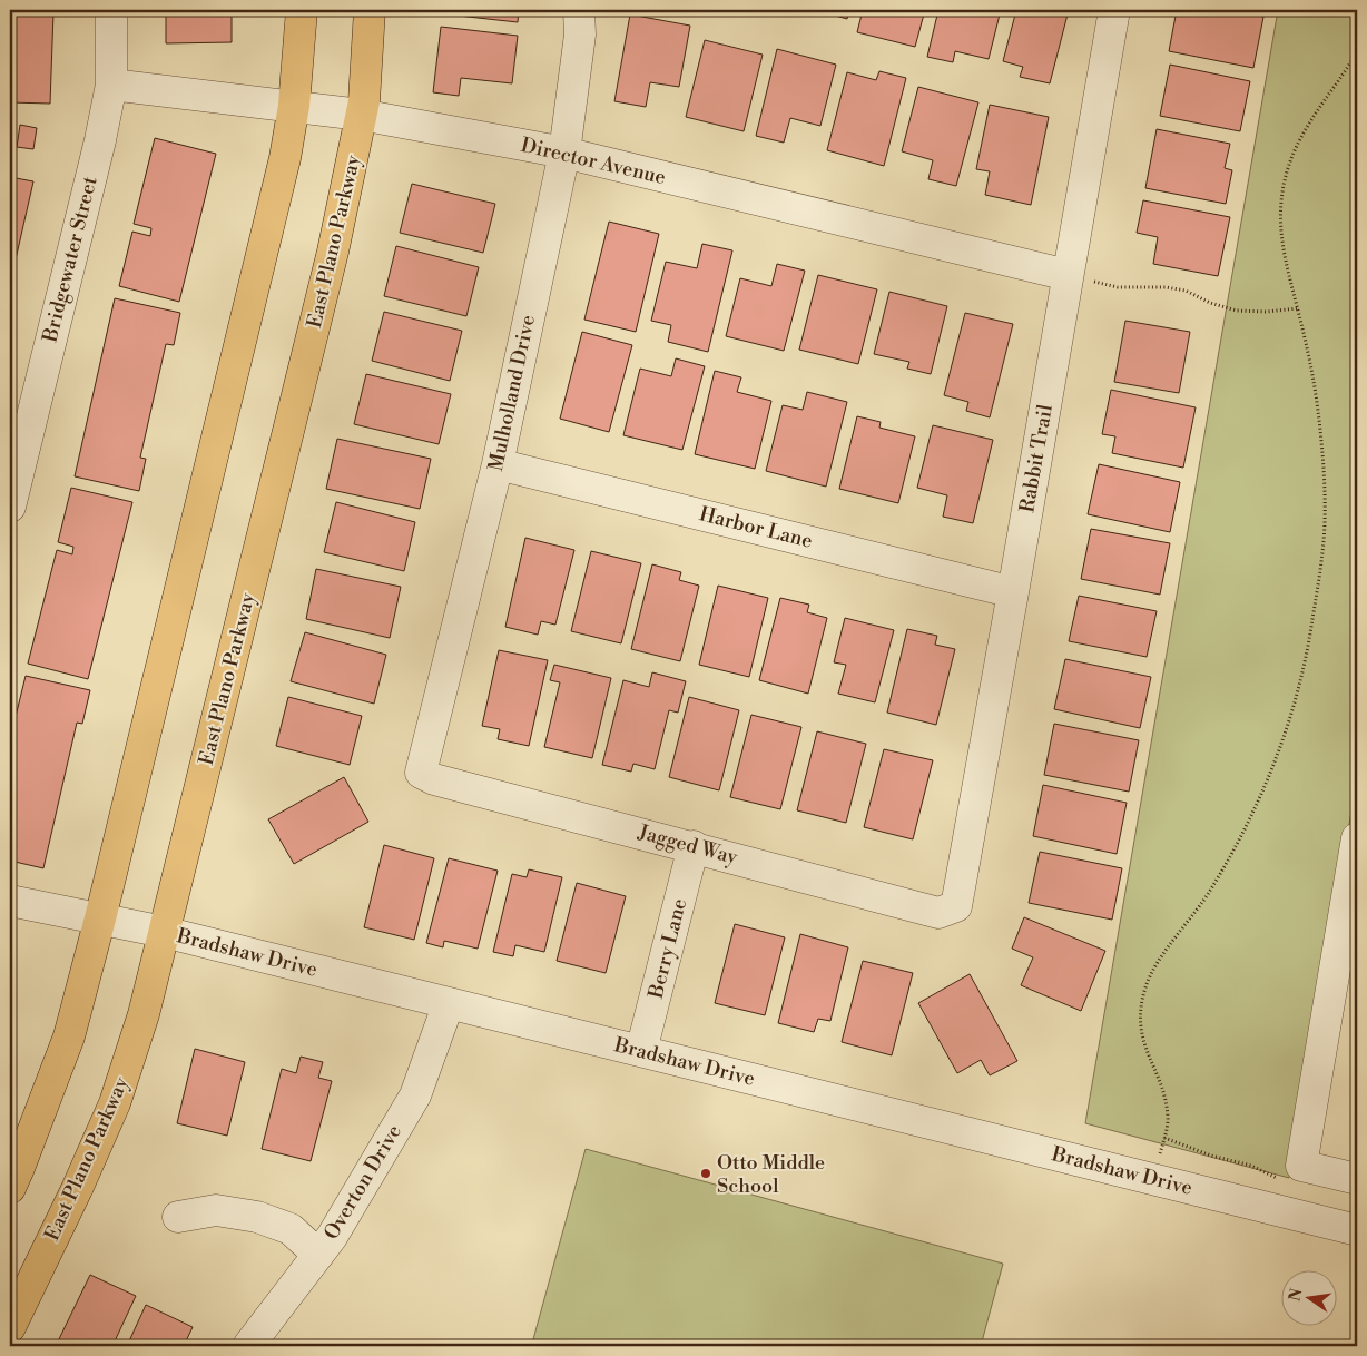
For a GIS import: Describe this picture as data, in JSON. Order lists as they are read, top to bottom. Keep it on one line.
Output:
{"streets":{"main road":["East Plano Parkway"],"street":["Director Avenue","Bridgewater Street","Mulholland Drive","Rabbit Trail","Harbor Lane","Jagged Way","Berry Lane","Bradshaw Drive","Overton Drive"]},"crossings":[["Director Avenue","East Plano Parkway"],["Director Avenue","Bridgewater Street"],["Director Avenue","Mulholland Drive"],["Director Avenue","Rabbit Trail"],["East Plano Parkway","Bradshaw Drive"],["Mulholland Drive","Harbor Lane"],["Mulholland Drive","Jagged Way"],["Rabbit Trail","Harbor Lane"],["Rabbit Trail","Jagged Way"],["Jagged Way","Berry Lane"],["Berry Lane","Bradshaw Drive"],["Bradshaw Drive","Overton Drive"]],"places":["Otto Middle School"],"north":"left"}
